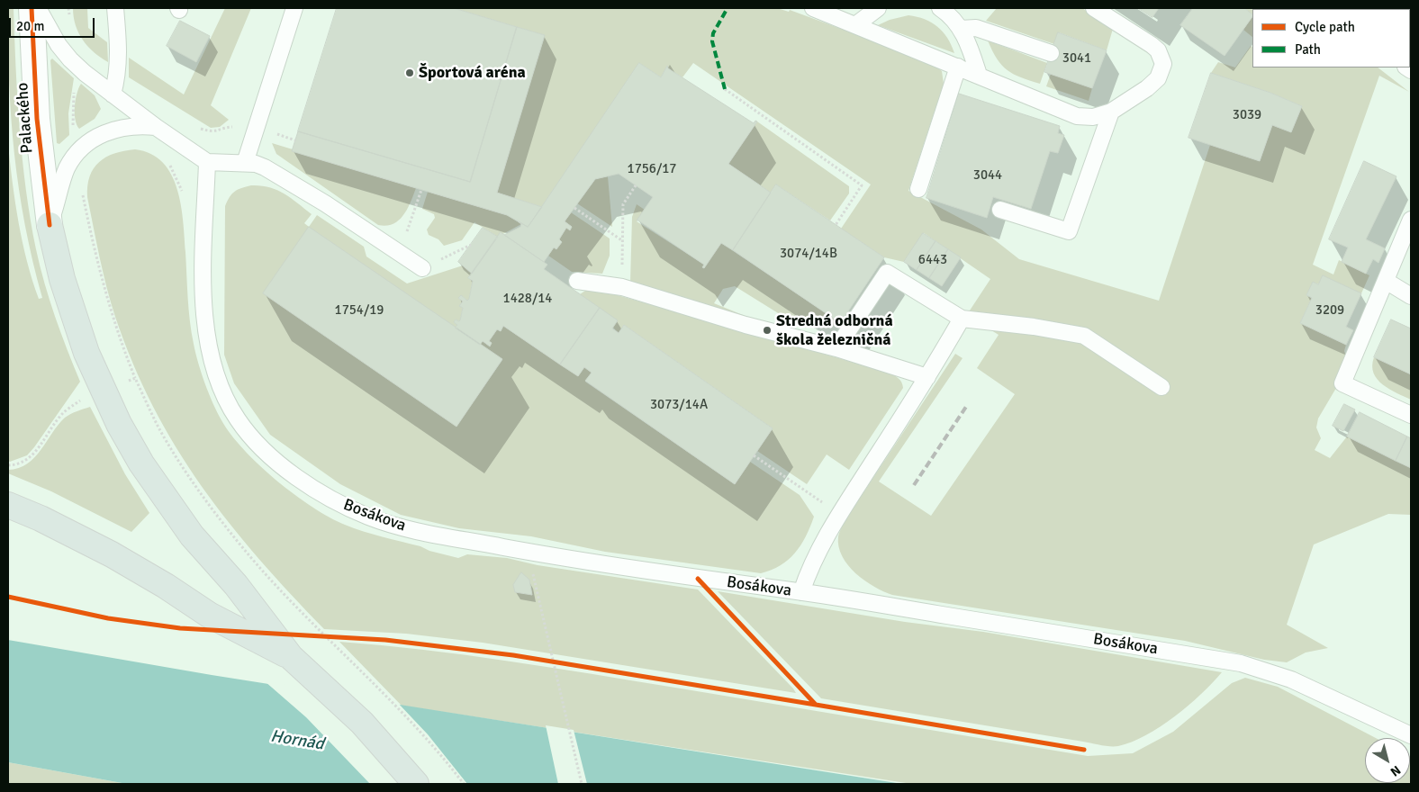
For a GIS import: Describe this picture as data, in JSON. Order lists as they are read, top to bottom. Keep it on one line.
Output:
{"streets":{"street":["Palackého"],"lane":["Bosákova"]},"water":["Hornád"],"places":["Športová aréna","Stredná odborná škola železničná"],"house_numbers":["3041","3039","1756/17","3044","3074/14B","6443","1428/14","1754/19","3209","3073/14A"],"legend":["Cycle path","Path"],"scale_bar":"20 m","north":"bottom right"}
